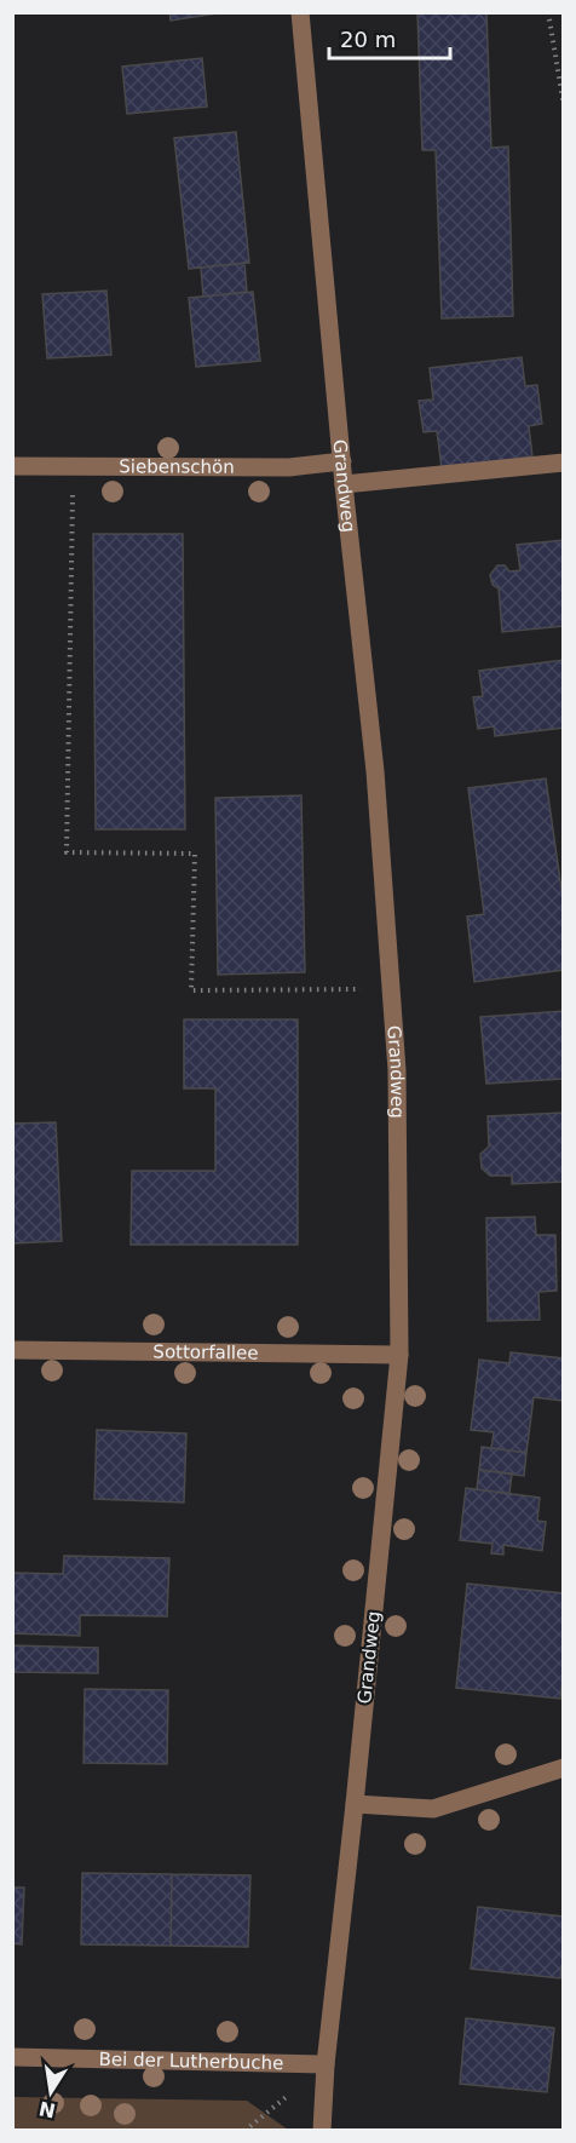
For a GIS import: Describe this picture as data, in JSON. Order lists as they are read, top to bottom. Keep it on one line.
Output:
{"streets":{"street":["Siebenschön","Grandweg","Sottorfallee","Bei der Lutherbuche"]},"crossings":[["Siebenschön","Grandweg"],["Grandweg","Sottorfallee"],["Grandweg","Bei der Lutherbuche"]],"scale_bar":"20 m","north":"bottom"}
